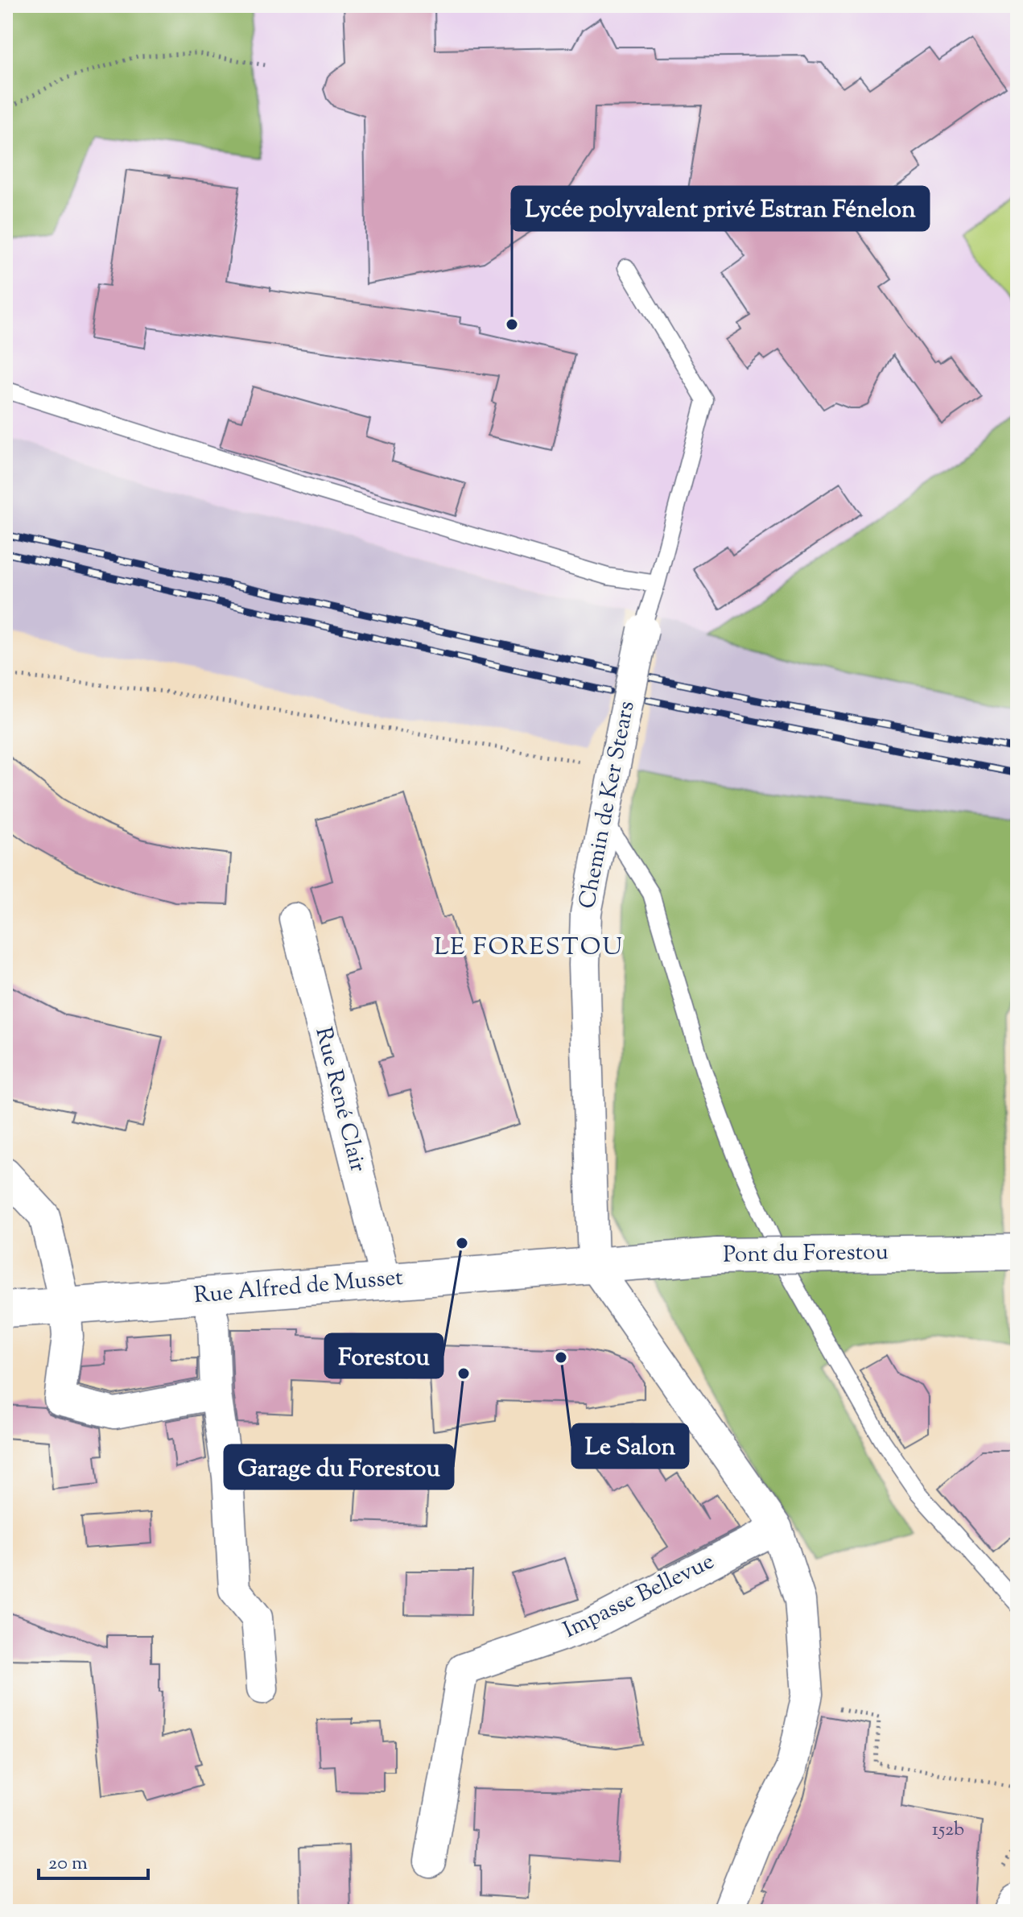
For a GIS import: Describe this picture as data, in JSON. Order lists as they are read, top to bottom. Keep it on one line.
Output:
{"streets":{"street":["Chemin de Ker Stears","Rue René Clair","Pont du Forestou","Rue Alfred de Musset","Impasse Bellevue"]},"crossings":[["Chemin de Ker Stears","Pont du Forestou"],["Chemin de Ker Stears","Rue Alfred de Musset"],["Rue René Clair","Rue Alfred de Musset"],["Pont du Forestou","Rue Alfred de Musset"]],"districts":["LE FORESTOU"],"places":["Lycée polyvalent privé Estran Fénelon","Forestou","Le Salon","Garage du Forestou"],"house_numbers":["152b"],"scale_bar":"20 m"}
